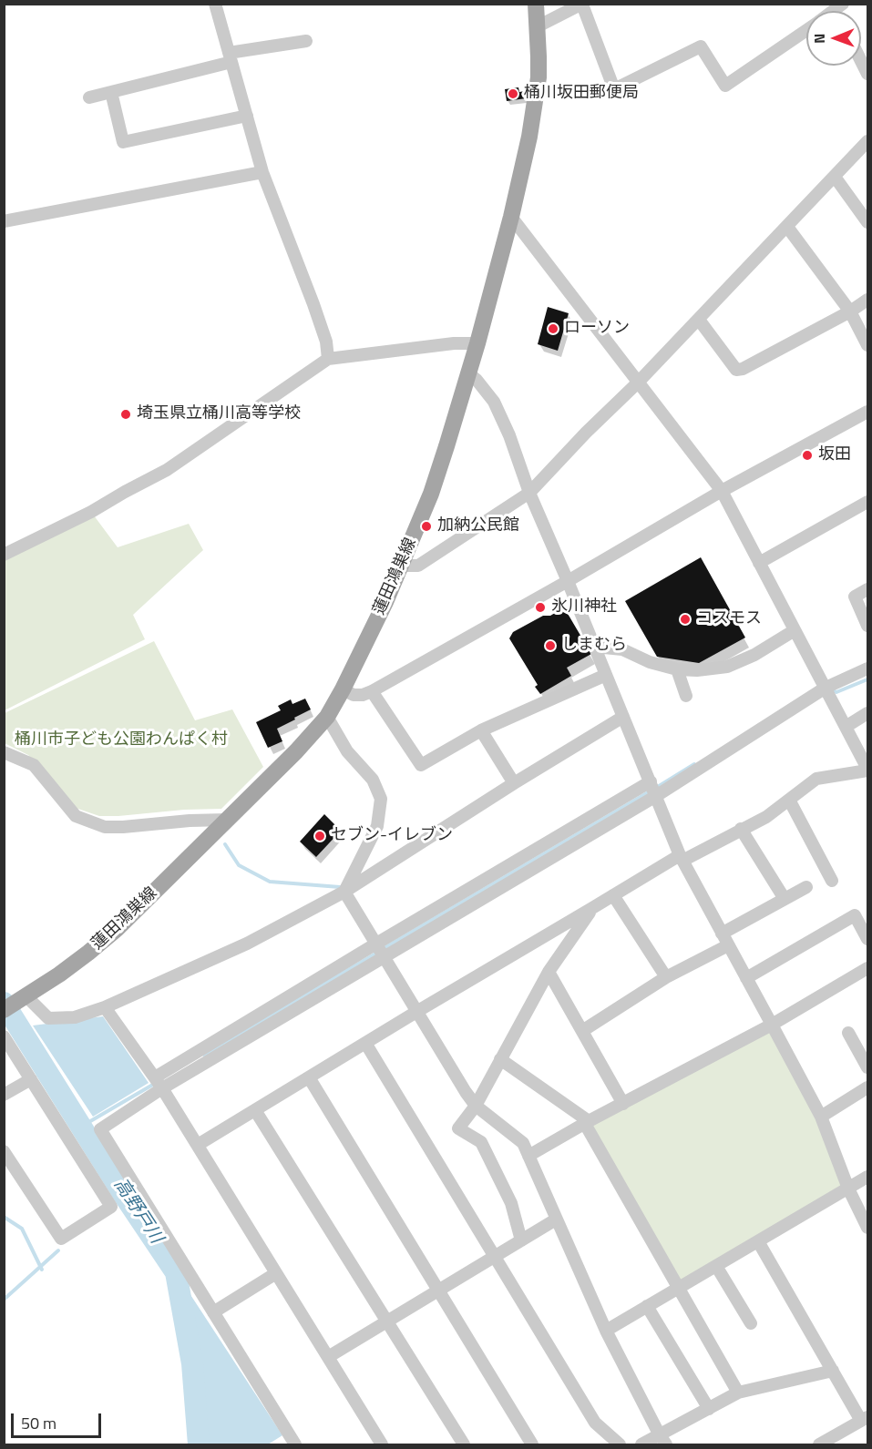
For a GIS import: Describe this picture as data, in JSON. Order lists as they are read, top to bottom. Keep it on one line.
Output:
{"streets":{"main road":["蓮田鴻巣線"]},"water":["高野戸川"],"parks":["桶川市子ども公園わんぱく村"],"places":["桶川坂田郵便局","ローソン","埼玉県立桶川高等学校","坂田","加納公民館","氷川神社","コスモス","しまむら","セブン-イレブン"],"scale_bar":"50 m","north":"left"}
